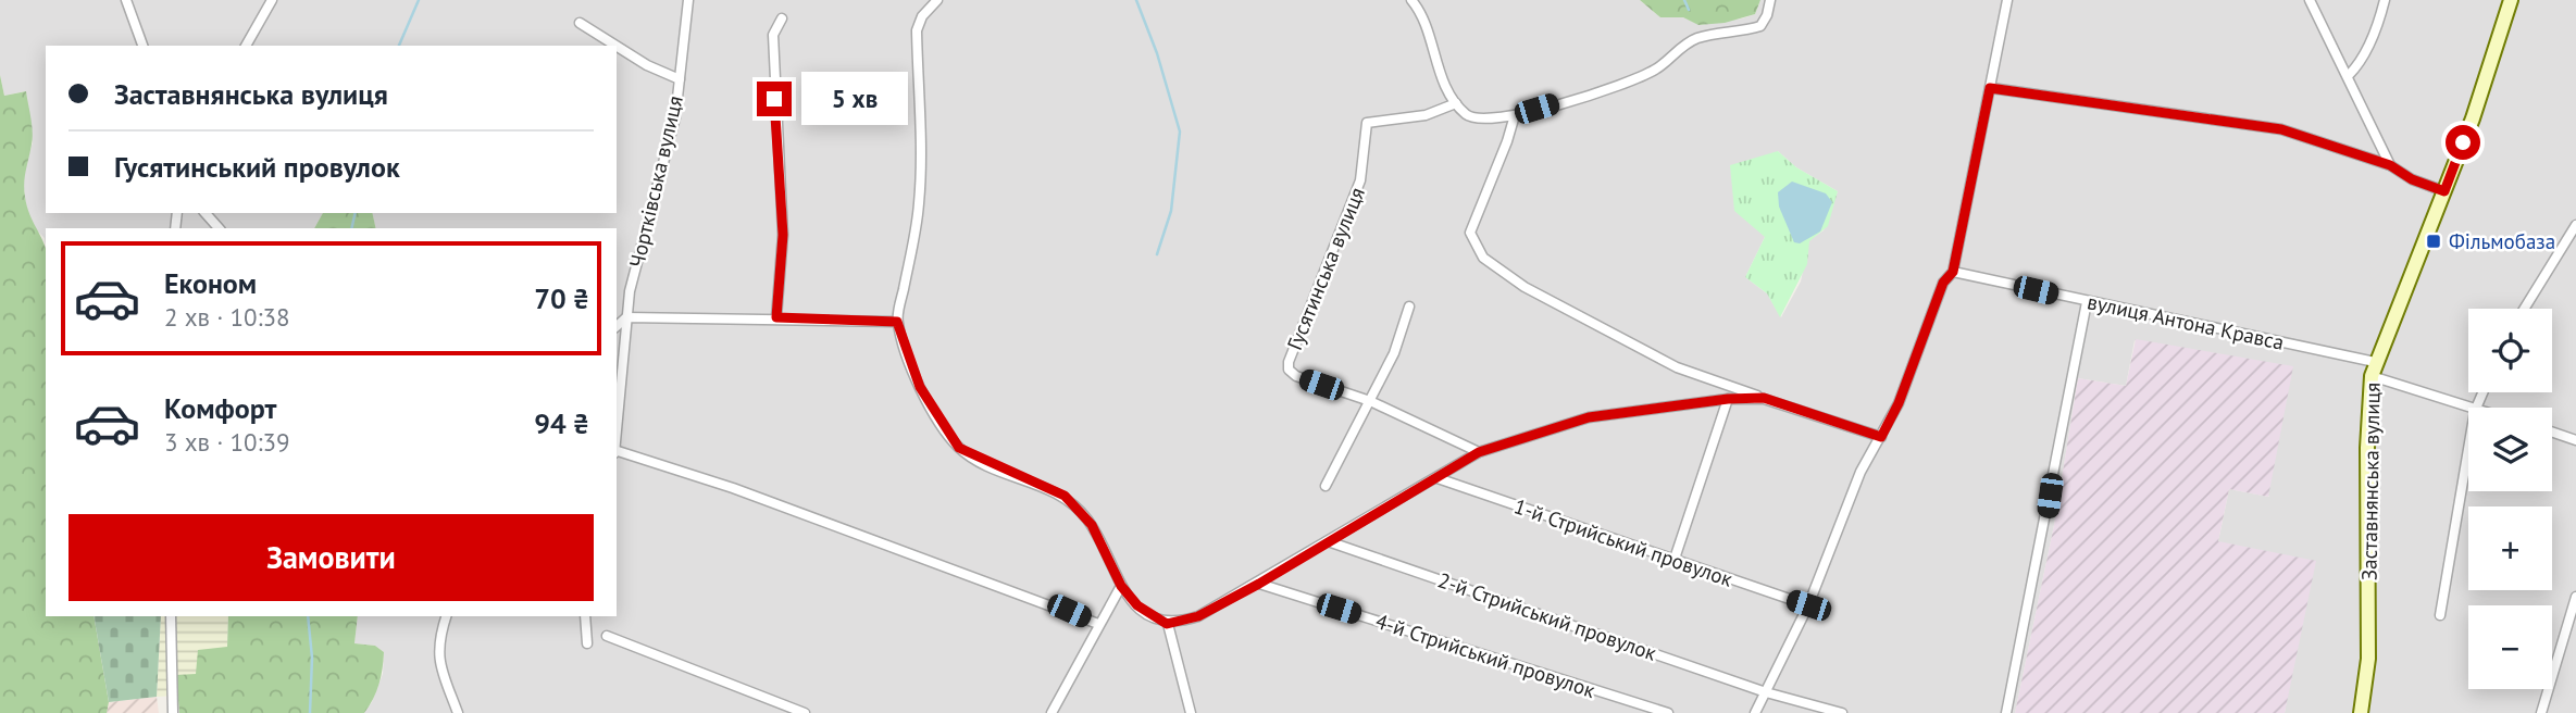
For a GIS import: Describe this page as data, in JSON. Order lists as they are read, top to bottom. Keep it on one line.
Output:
{"streets":{"street":["Чортківська вулиця","Гусятинська вулиця","вулиця Антона Кравса","Заставнянська вулиця","1-й Стрийський провулок","2-й Стрийський провулок","4-й Стрийський провулок"]},"crossings":[["вулиця Антона Кравса","Заставнянська вулиця"]],"places":{"transit":["Фільмобаза"]},"page":{"banner":["Заставнянська вулиця","Гусятинський провулок"],"bubble":"5 хв","list":[{"name":"Економ","note":"2 хв · 10:38","value":"70 ₴"},{"name":"Комфорт","note":"3 хв · 10:39","value":"94 ₴"}],"map_buttons":["+","−"],"buttons":"Замовити"}}
